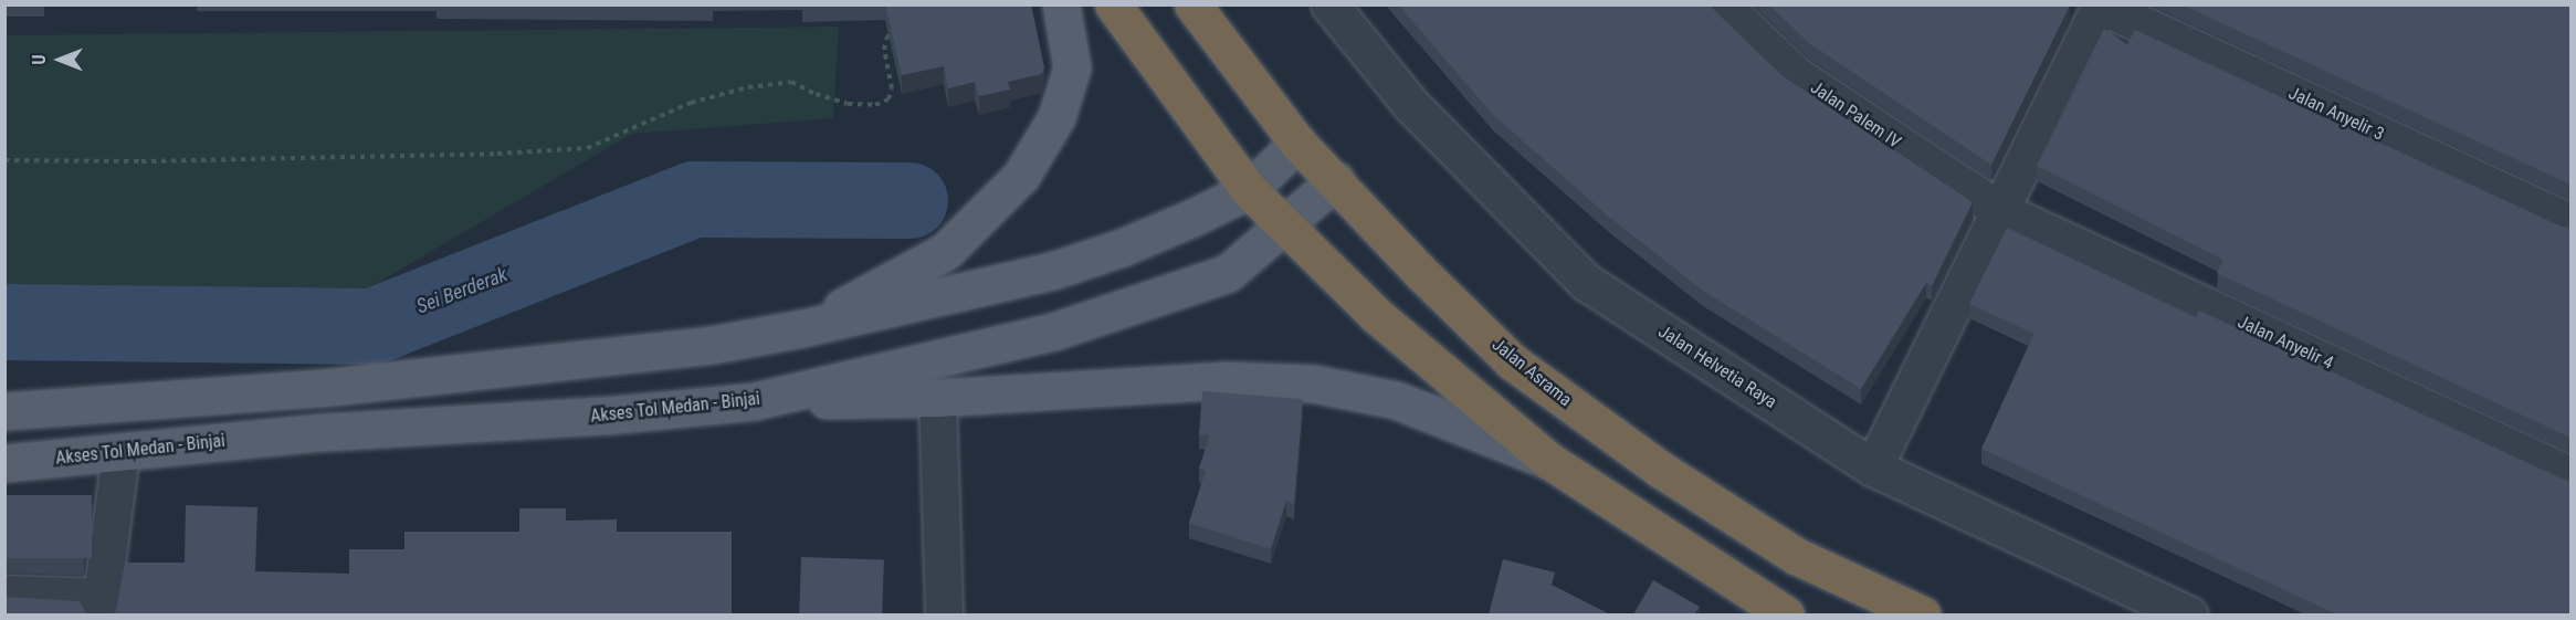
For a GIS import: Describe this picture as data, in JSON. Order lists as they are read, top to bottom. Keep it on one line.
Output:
{"streets":{"highway":["Jalan Asrama"],"main road":["Akses Tol Medan - Binjai"],"street":["Jalan Anyelir 3","Jalan Palem IV","Jalan Anyelir 4","Jalan Helvetia Raya"]},"crossings":[["Jalan Palem IV","Jalan Anyelir 4"],["Jalan Asrama","Akses Tol Medan - Binjai"]],"water":["Sei Berderak"],"north":"left"}
